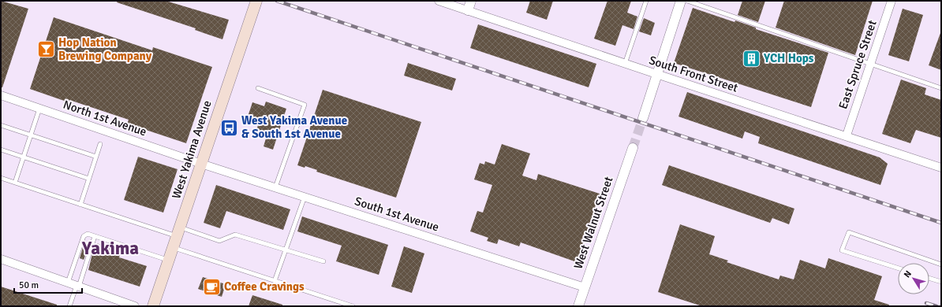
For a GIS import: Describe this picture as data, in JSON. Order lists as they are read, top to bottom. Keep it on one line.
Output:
{"streets":{"main road":["West Yakima Avenue"],"street":["East Spruce Street","South Front Street","North 1st Avenue","South 1st Avenue","West Walnut Street"]},"crossings":[["East Spruce Street","South Front Street"],["North 1st Avenue","West Yakima Avenue"],["North 1st Avenue","South 1st Avenue"],["West Yakima Avenue","South 1st Avenue"],["South 1st Avenue","West Walnut Street"]],"districts":["Yakima"],"places":{"bar":["Hop Nation Brewing Company"],"building":["YCH Hops"],"bus stop":["West Yakima Avenue & South 1st Avenue"],"cafe":["Coffee Cravings"]},"scale_bar":"50 m","north":"top left"}
